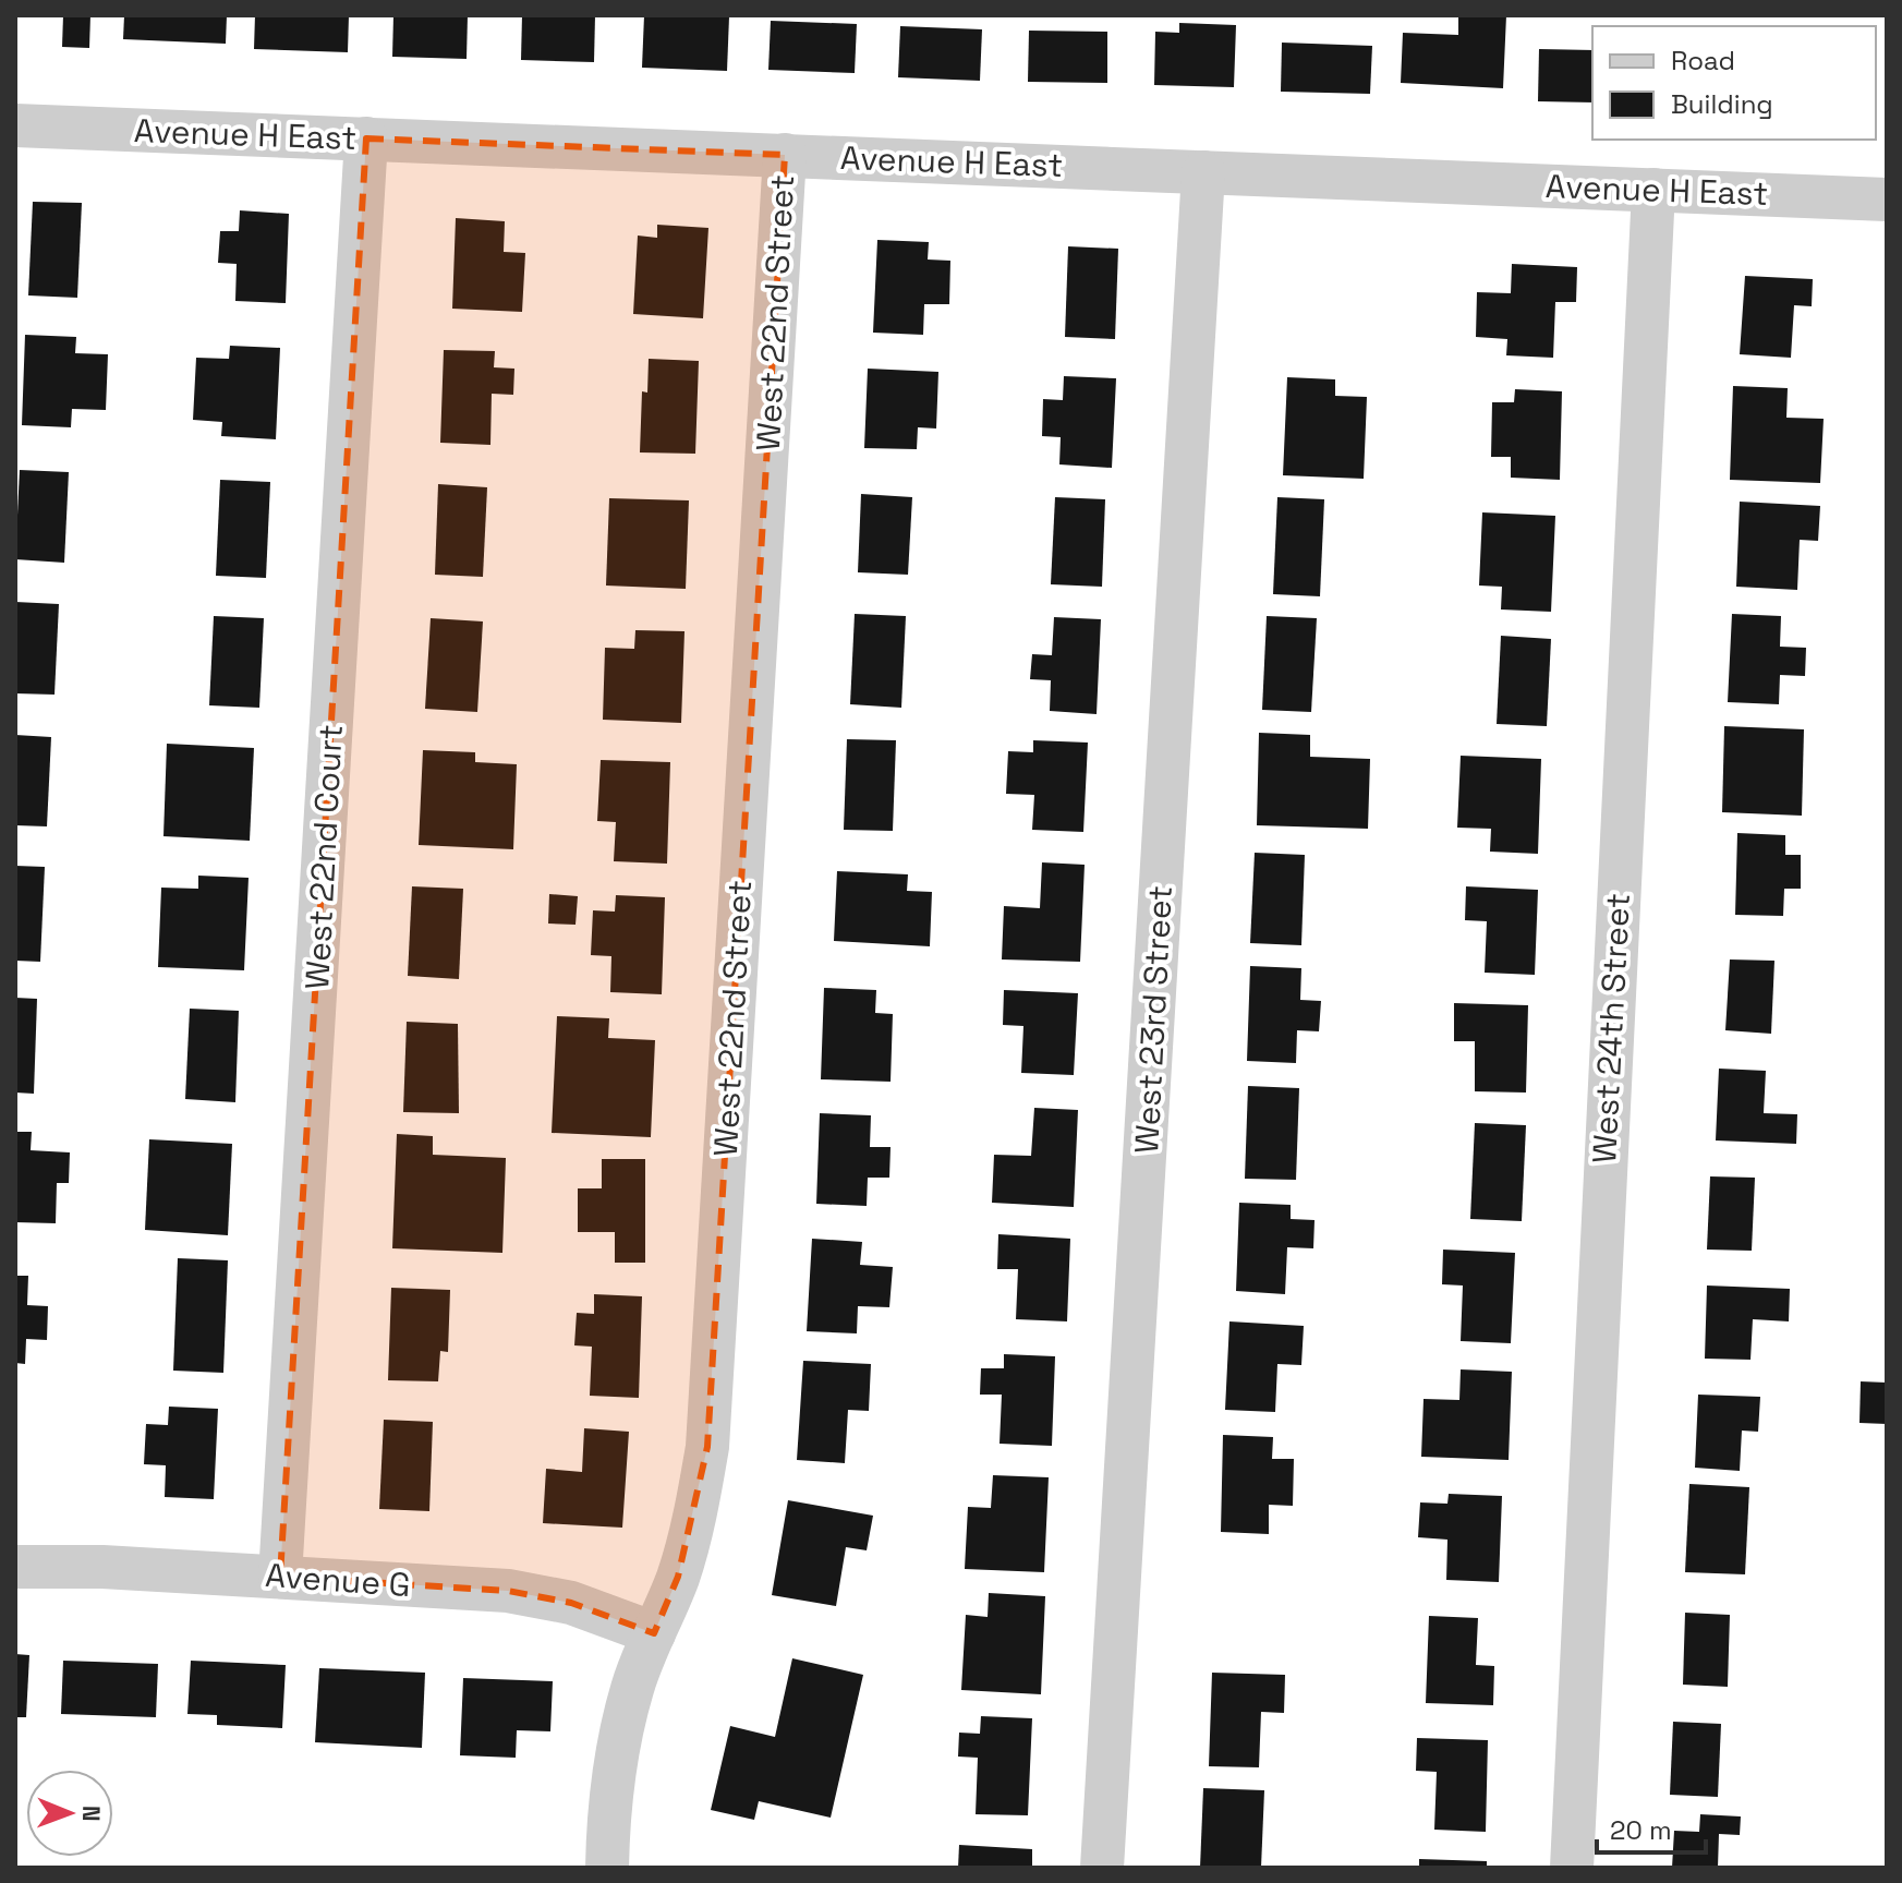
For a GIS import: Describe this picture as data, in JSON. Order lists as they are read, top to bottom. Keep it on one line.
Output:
{"streets":{"street":["Avenue H East","West 22nd Street","West 22nd Court","West 23rd Street","West 24th Street","Avenue G"]},"crossings":[["Avenue H East","West 22nd Street"],["Avenue H East","West 22nd Court"],["Avenue H East","West 23rd Street"],["Avenue H East","West 24th Street"],["West 22nd Street","Avenue G"],["West 22nd Court","Avenue G"]],"legend":["Road","Building"],"scale_bar":"20 m","north":"right"}
